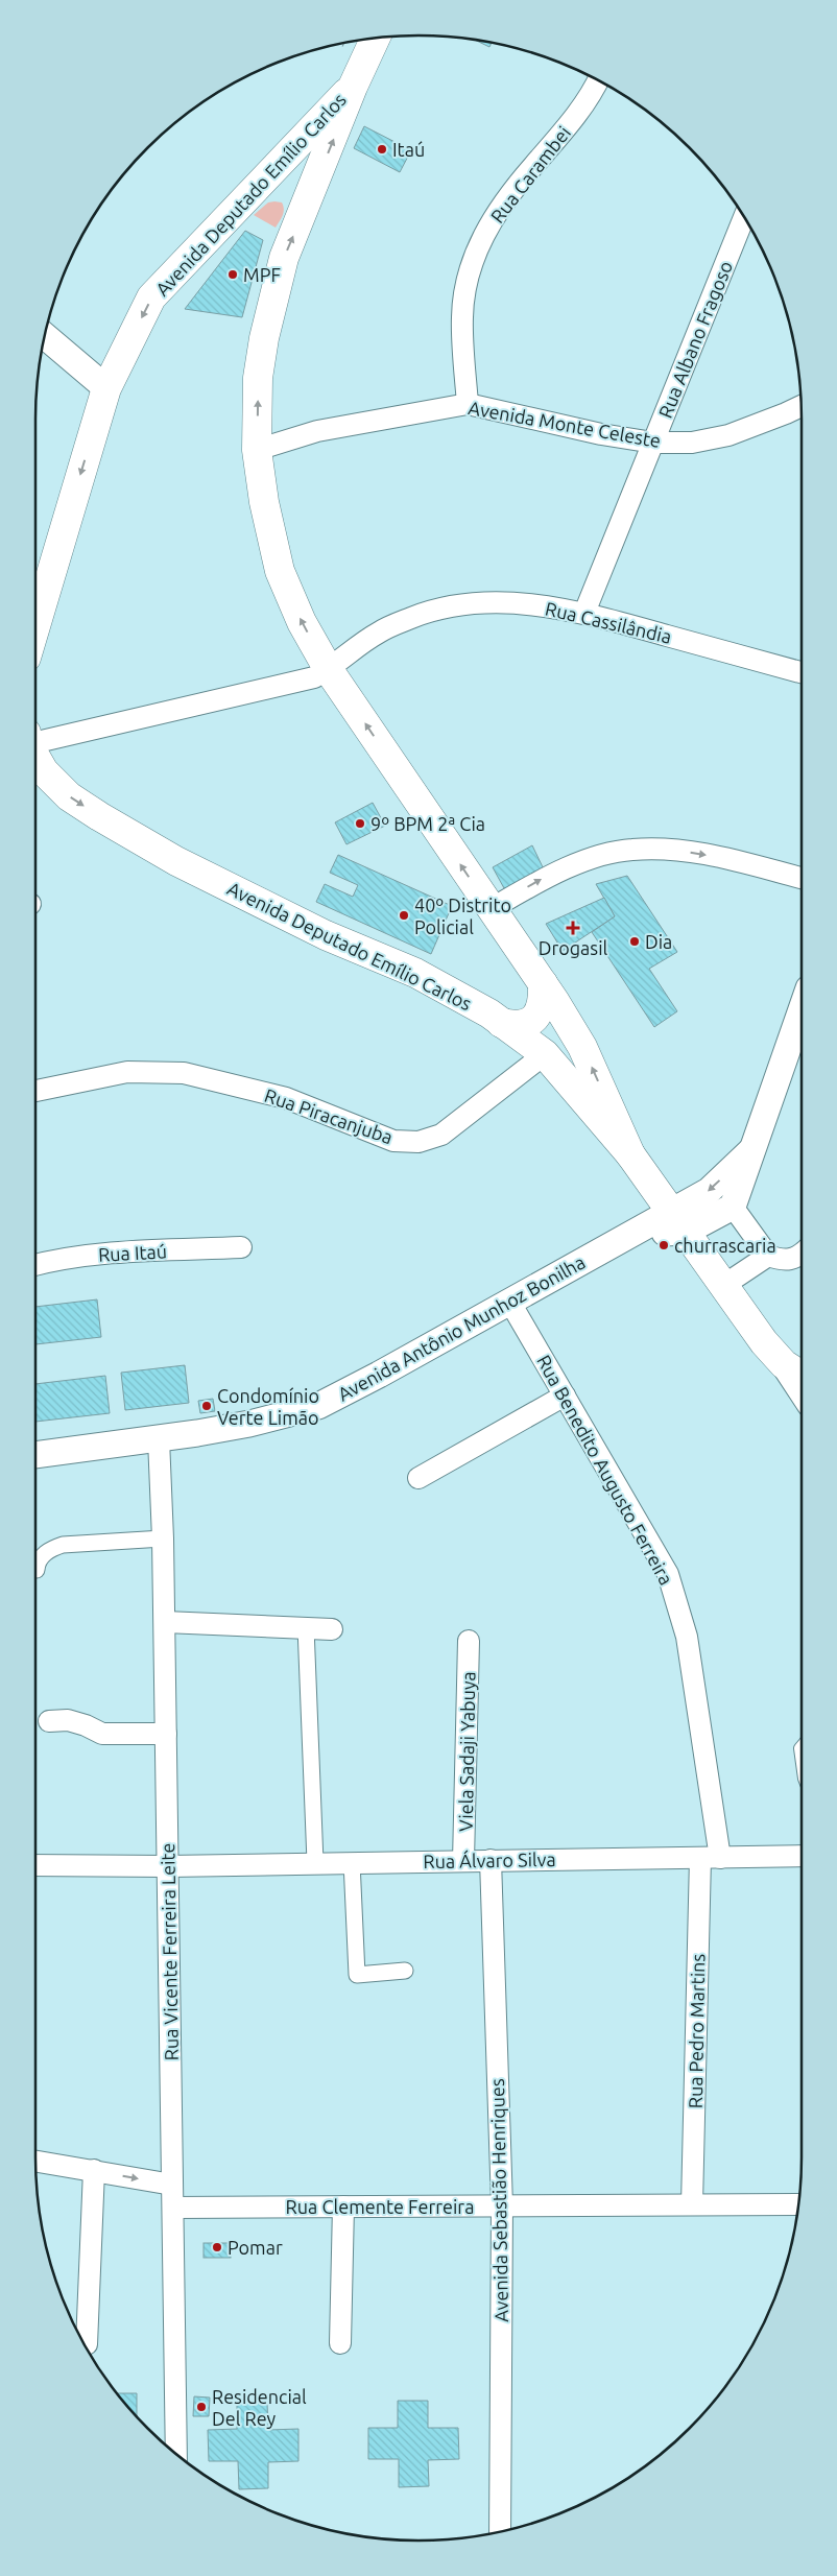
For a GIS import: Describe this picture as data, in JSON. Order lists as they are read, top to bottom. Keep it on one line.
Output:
{"streets":{"main road":["Avenida Deputado Emílio Carlos"],"street":["Rua Carambei","Rua Albano Fragoso","Avenida Monte Celeste","Rua Cassilândia","Rua Piracanjuba","Rua Itaú","Avenida Antônio Munhoz Bonilha","Rua Benedito Augusto Ferreira","Viela Sadaji Yabuya","Rua Álvaro Silva","Rua Vicente Ferreira Leite","Rua Pedro Martins","Avenida Sebastião Henriques","Rua Clemente Ferreira"]},"crossings":[["Rua Carambei","Avenida Monte Celeste"],["Avenida Deputado Emílio Carlos","Avenida Monte Celeste"],["Avenida Deputado Emílio Carlos","Rua Cassilândia"],["Avenida Deputado Emílio Carlos","Rua Piracanjuba"],["Avenida Deputado Emílio Carlos","Avenida Antônio Munhoz Bonilha"],["Rua Albano Fragoso","Avenida Monte Celeste"],["Rua Albano Fragoso","Rua Cassilândia"],["Avenida Antônio Munhoz Bonilha","Rua Benedito Augusto Ferreira"],["Avenida Antônio Munhoz Bonilha","Rua Vicente Ferreira Leite"],["Rua Benedito Augusto Ferreira","Rua Álvaro Silva"],["Rua Benedito Augusto Ferreira","Rua Pedro Martins"],["Viela Sadaji Yabuya","Rua Álvaro Silva"],["Rua Álvaro Silva","Rua Vicente Ferreira Leite"],["Rua Álvaro Silva","Rua Pedro Martins"],["Rua Álvaro Silva","Avenida Sebastião Henriques"],["Rua Vicente Ferreira Leite","Rua Clemente Ferreira"],["Rua Pedro Martins","Rua Clemente Ferreira"],["Avenida Sebastião Henriques","Rua Clemente Ferreira"]],"places":{"other":["Itaú","MPF","9º BPM 2ª Cia","40º Distrito Policial","Dia","churrascaria","Condomínio Verte Limão","Pomar","Residencial Del Rey"],"health":["Drogasil"]}}
